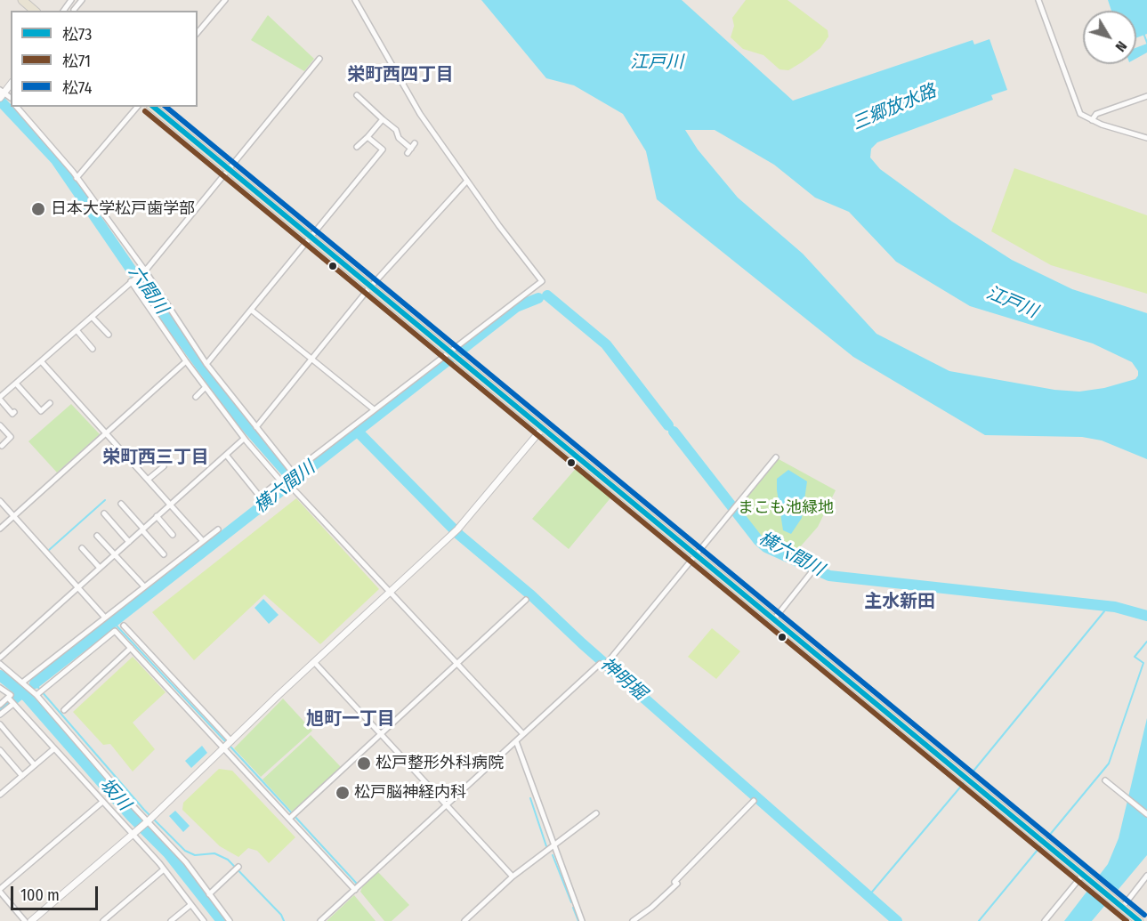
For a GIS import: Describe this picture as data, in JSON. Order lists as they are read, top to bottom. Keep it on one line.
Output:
{"districts":["栄町西四丁目","栄町西三丁目","主水新田","旭町一丁目"],"water":["江戸川","三郷放水路","六間川","横六間川","神明堀","坂川"],"parks":["まこも池緑地"],"places":["日本大学松戸歯学部","松戸整形外科病院","松戸脳神経内科"],"lines":["transit line 松73","transit line 松74","transit line 松71"],"legend":["松73","松71","松74"],"scale_bar":"100 m","north":"bottom right"}
